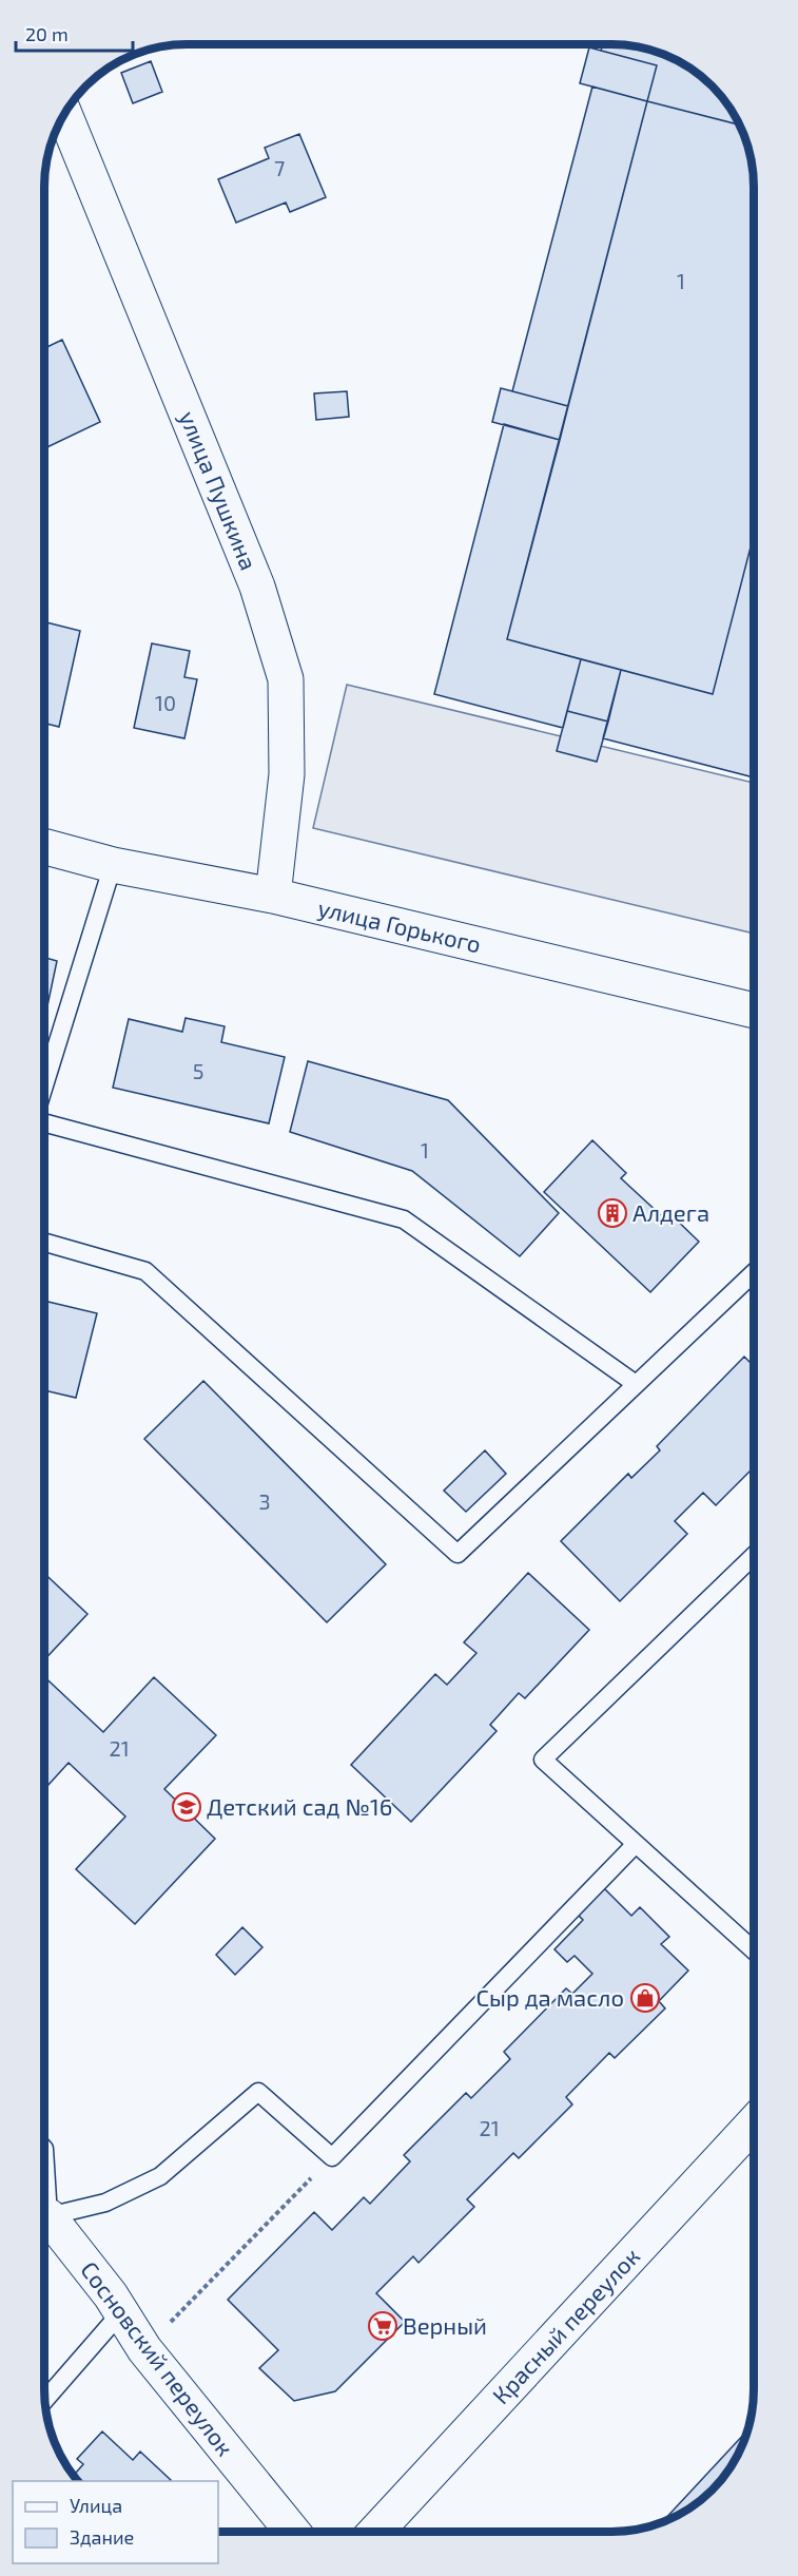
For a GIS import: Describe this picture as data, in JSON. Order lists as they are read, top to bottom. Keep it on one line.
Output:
{"streets":{"street":["улица Пушкина","улица Горького","Красный переулок","Сосновский переулок"]},"crossings":[["улица Пушкина","улица Горького"]],"places":{"building":["Алдега"],"school or university":["Детский сад №16"],"shop":["Сыр да масло"],"supermarket":["Верный"]},"house_numbers":["7","1","10","5","1","3","21","21"],"legend":["Улица","Здание"],"scale_bar":"20 m"}
